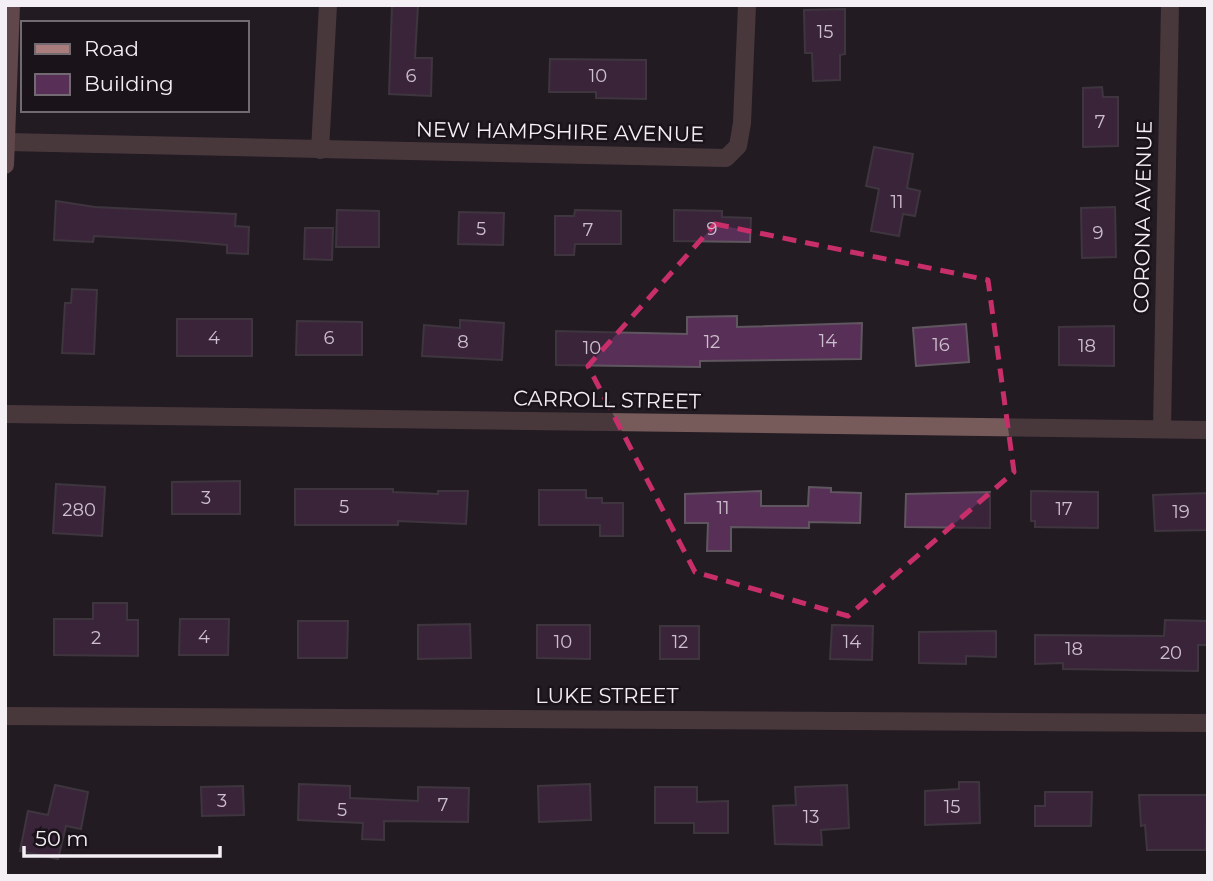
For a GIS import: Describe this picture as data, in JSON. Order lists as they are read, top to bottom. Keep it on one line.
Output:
{"streets":{"street":["NEW HAMPSHIRE AVENUE","CORONA AVENUE","CARROLL STREET","LUKE STREET"]},"crossings":[["CORONA AVENUE","CARROLL STREET"]],"house_numbers":["15","6","10","7","11","5","9","7","9","4","6","14","8","12","16","18","10","3","5","11","17","280","19","4","2","10","12","14","18","20","3","7","15","5","13"],"legend":["Road","Building"],"scale_bar":"50 m"}
